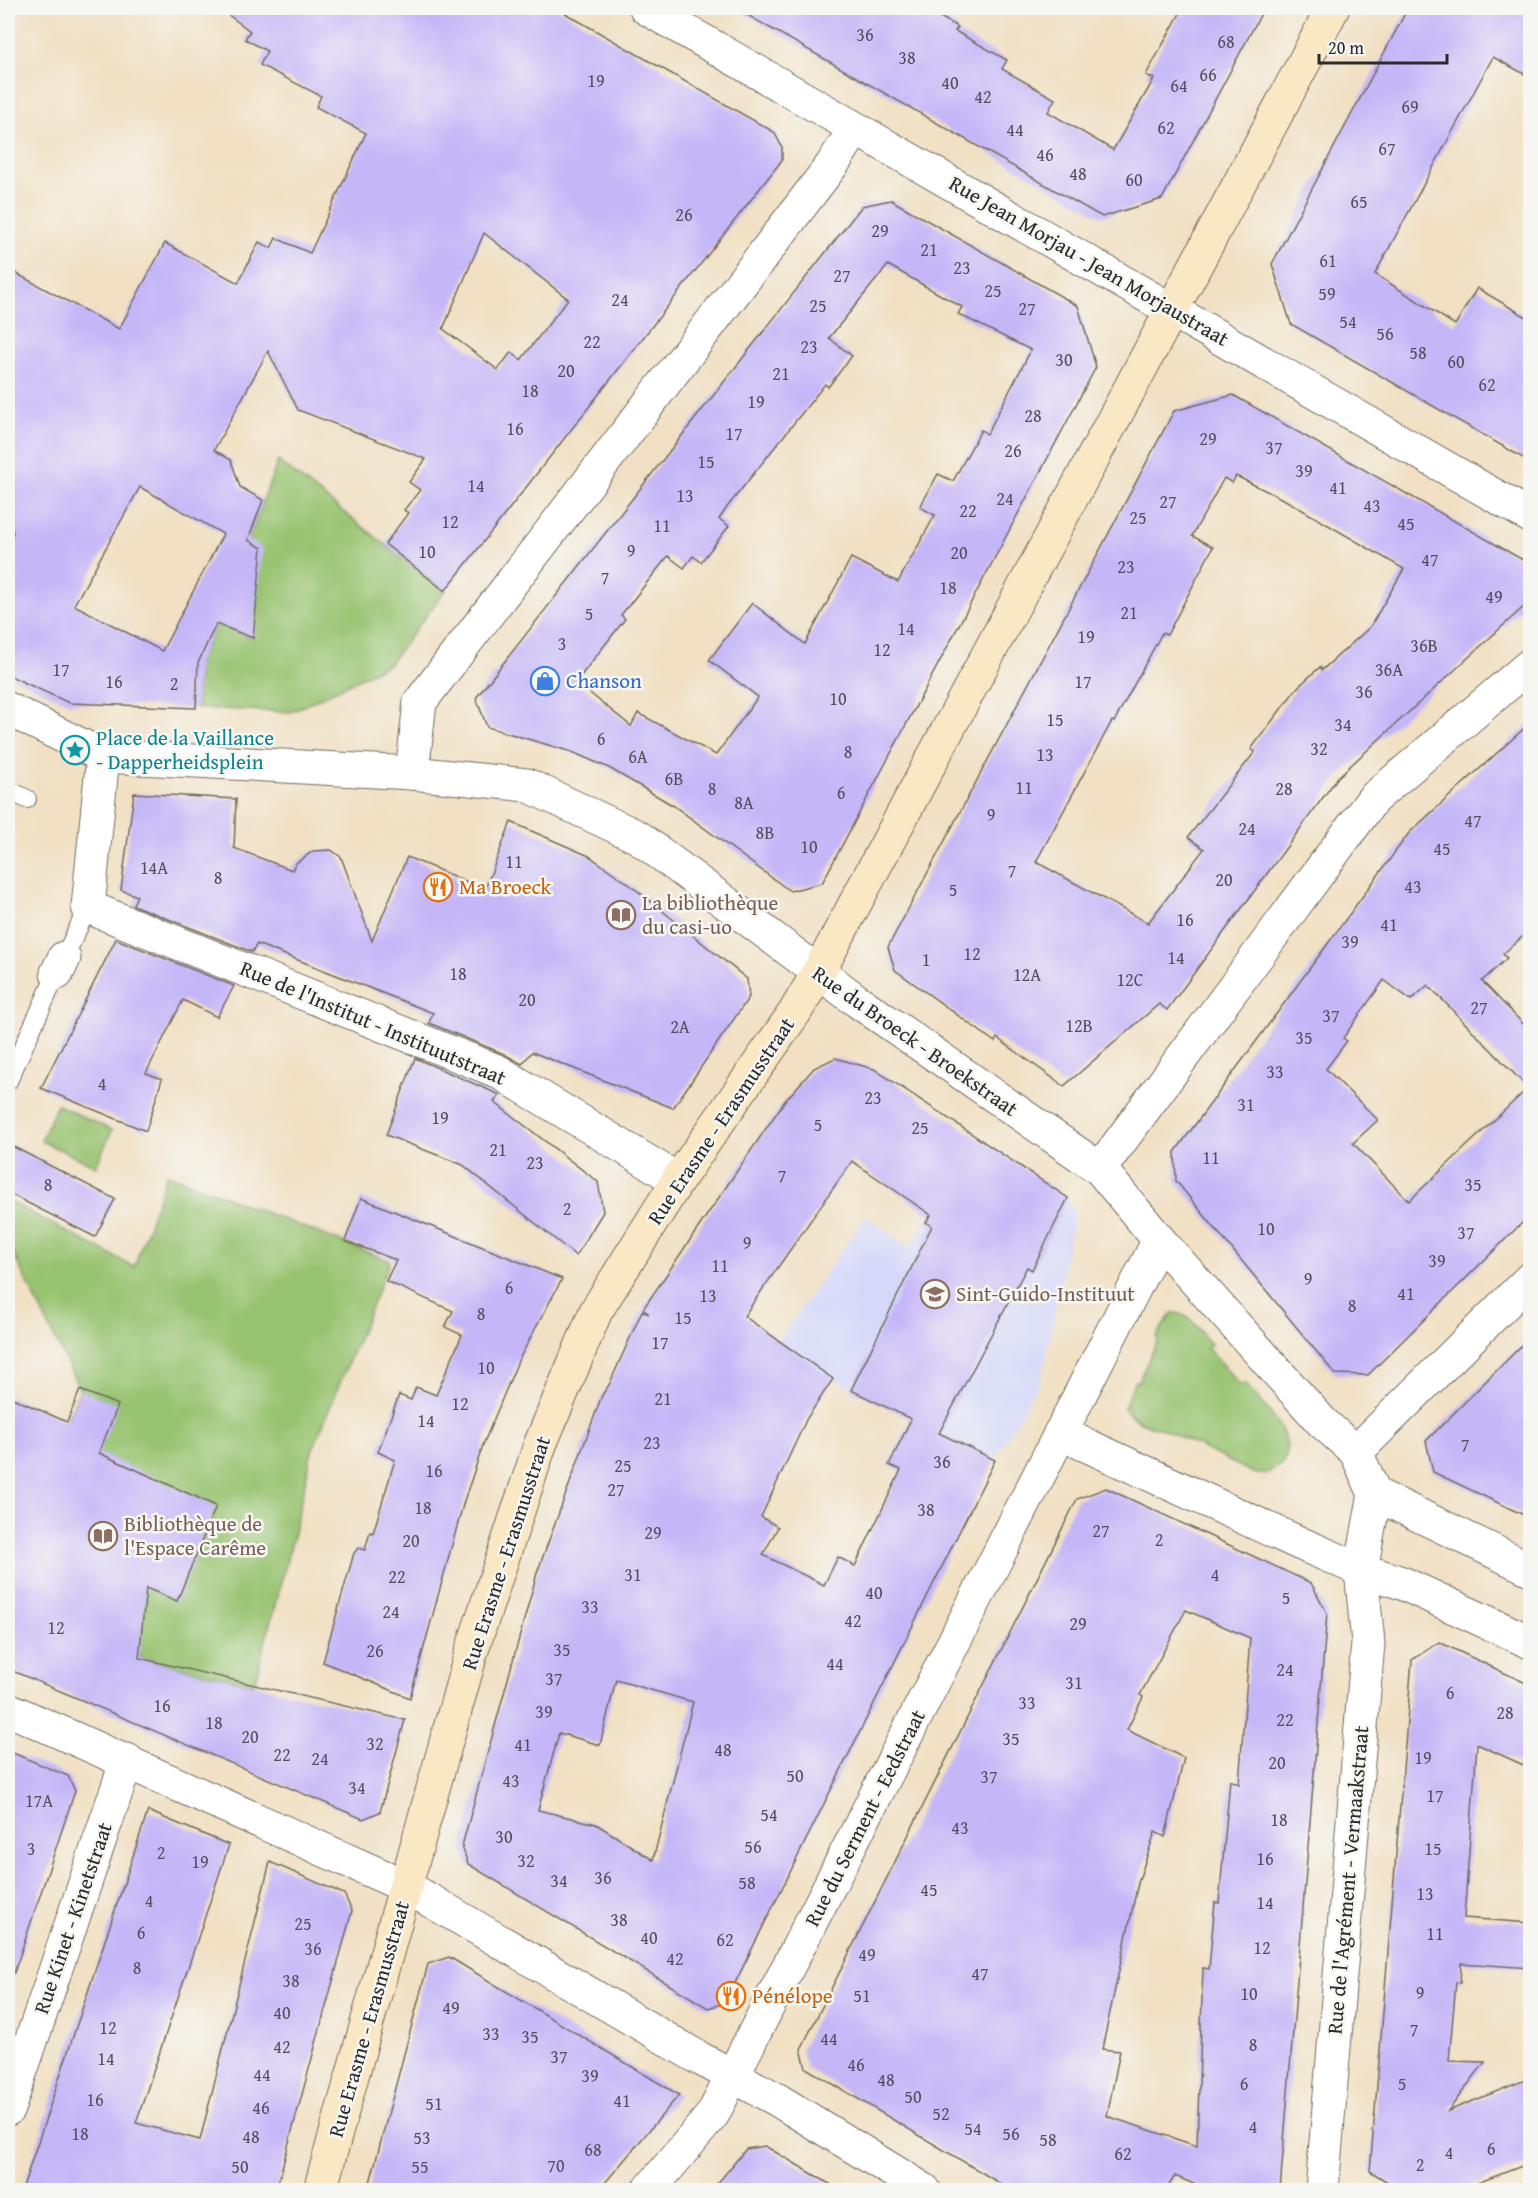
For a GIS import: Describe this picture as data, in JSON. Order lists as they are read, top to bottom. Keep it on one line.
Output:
{"streets":{"street":["Rue Jean Morjau - Jean Morjaustraat","Rue de l'Institut - Instituutstraat","Rue du Broeck - Broekstraat","Rue Erasme - Erasmusstraat","Rue du Serment - Eedstraat","Rue de l'Agrément - Vermaakstraat","Rue Kinet - Kinetstraat"]},"crossings":[["Rue Jean Morjau - Jean Morjaustraat","Rue Erasme - Erasmusstraat"],["Rue de l'Institut - Instituutstraat","Rue Erasme - Erasmusstraat"],["Rue du Broeck - Broekstraat","Rue Erasme - Erasmusstraat"],["Rue du Broeck - Broekstraat","Rue du Serment - Eedstraat"]],"places":{"shop":["Chanson"],"place":["Place de la Vaillance - Dapperheidsplein"],"restaurant":["Ma Broeck","Pénélope"],"library":["La bibliothèque du casi-uo","Bibliothèque de l'Espace Carême"],"school or university":["Sint-Guido-Instituut"]},"house_numbers":["36","68","38","66","19","40","64","42","69","62","44","67","46","48","60","65","26","29","21","61","23","27","25","59","24","25","27","54","56","22","23","58","30","60","20","21","62","18","19","28","16","17","29","37","26","15","39","14","41","13","24","27","43","22","25","12","45","11","9","10","20","47","23","7","18","49","21","5","14","19","3","36B","12","17","36A","16","17","2","36","10","15","34","6","32","8","13","6A","6B","11","8","28","6","8A","9","47","24","8B","10","45","11","14A","7","8","20","43","5","16","41","39","12","14","1","18","12A","12C","20","27","37","12B","2A","35","33","4","23","31","19","5","25","21","11","23","7","8","35","2","10","37","9","39","11","9","6","41","13","8","8","15","17","10","21","12","14","23","7","36","25","16","27","18","38","27","29","2","20","31","4","22","40","5","33","24","42","29","12","35","26","44","24","37","31","6","33","16","39","28","22","18","20","35","32","41","48","22","19","24","20","50","37","43","34","17","17A","54","18","43","30","56","3","15","2","16","32","19","36","34","58","45","13","4","14","38","25","6","11","40","62","12","36","49","42","8","47","38","9","10","51","49","40","12","7","33","35","44","8","42","37","14","46","44","39","48","6","5","50","16","41","51","46","52","4","54","18","56","48","53","58","6","68","4","62","2","70","50","55"],"scale_bar":"20 m"}
